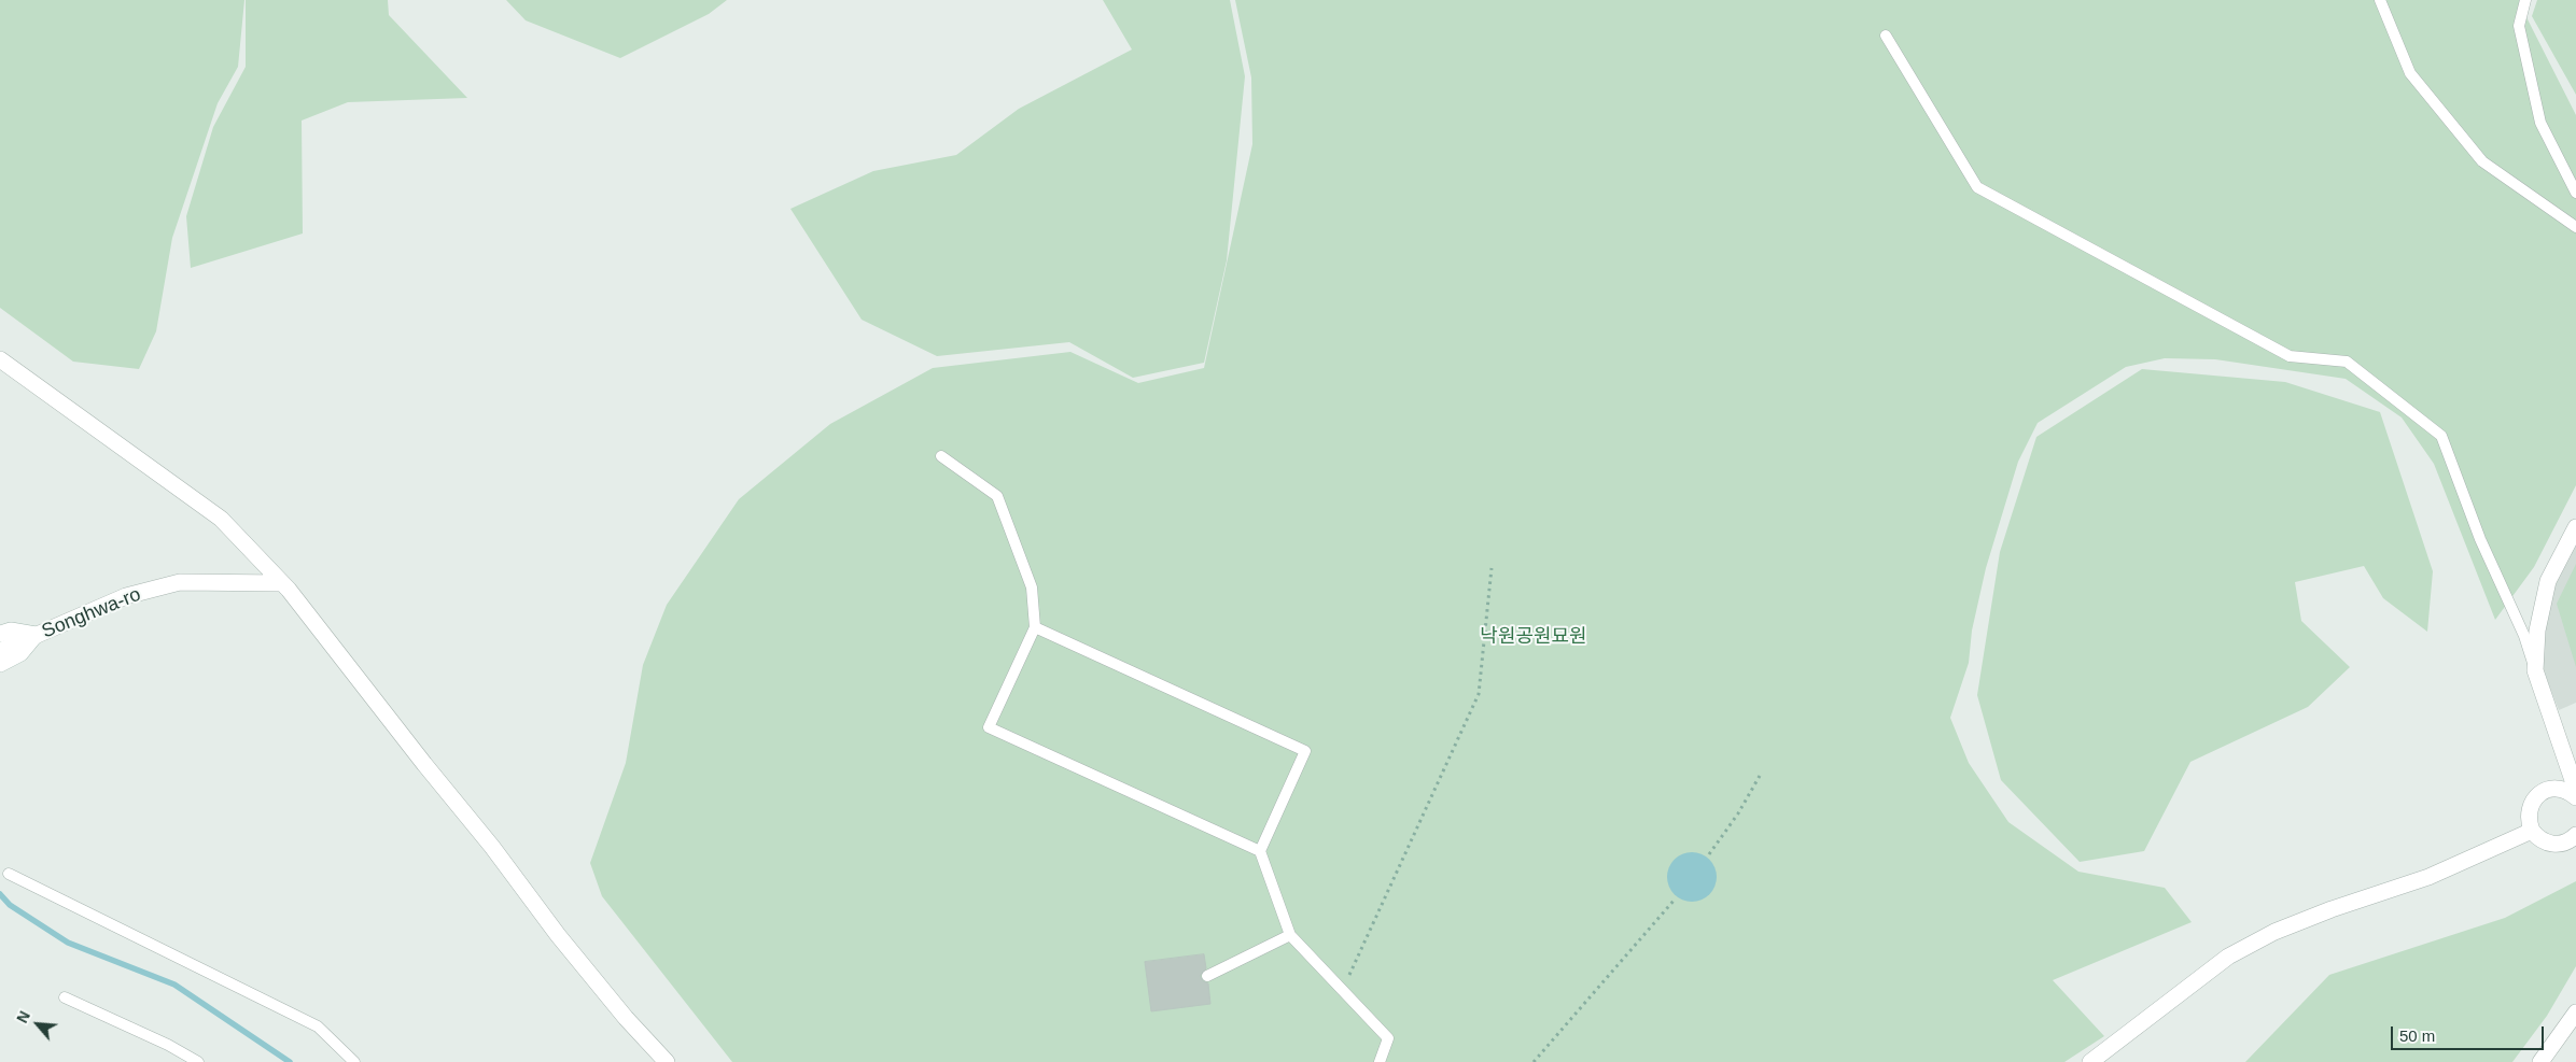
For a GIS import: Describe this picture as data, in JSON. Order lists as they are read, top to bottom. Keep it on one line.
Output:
{"streets":{"street":["Songhwa-ro"]},"parks":["낙원공원묘원"],"scale_bar":"50 m","north":"top left"}
